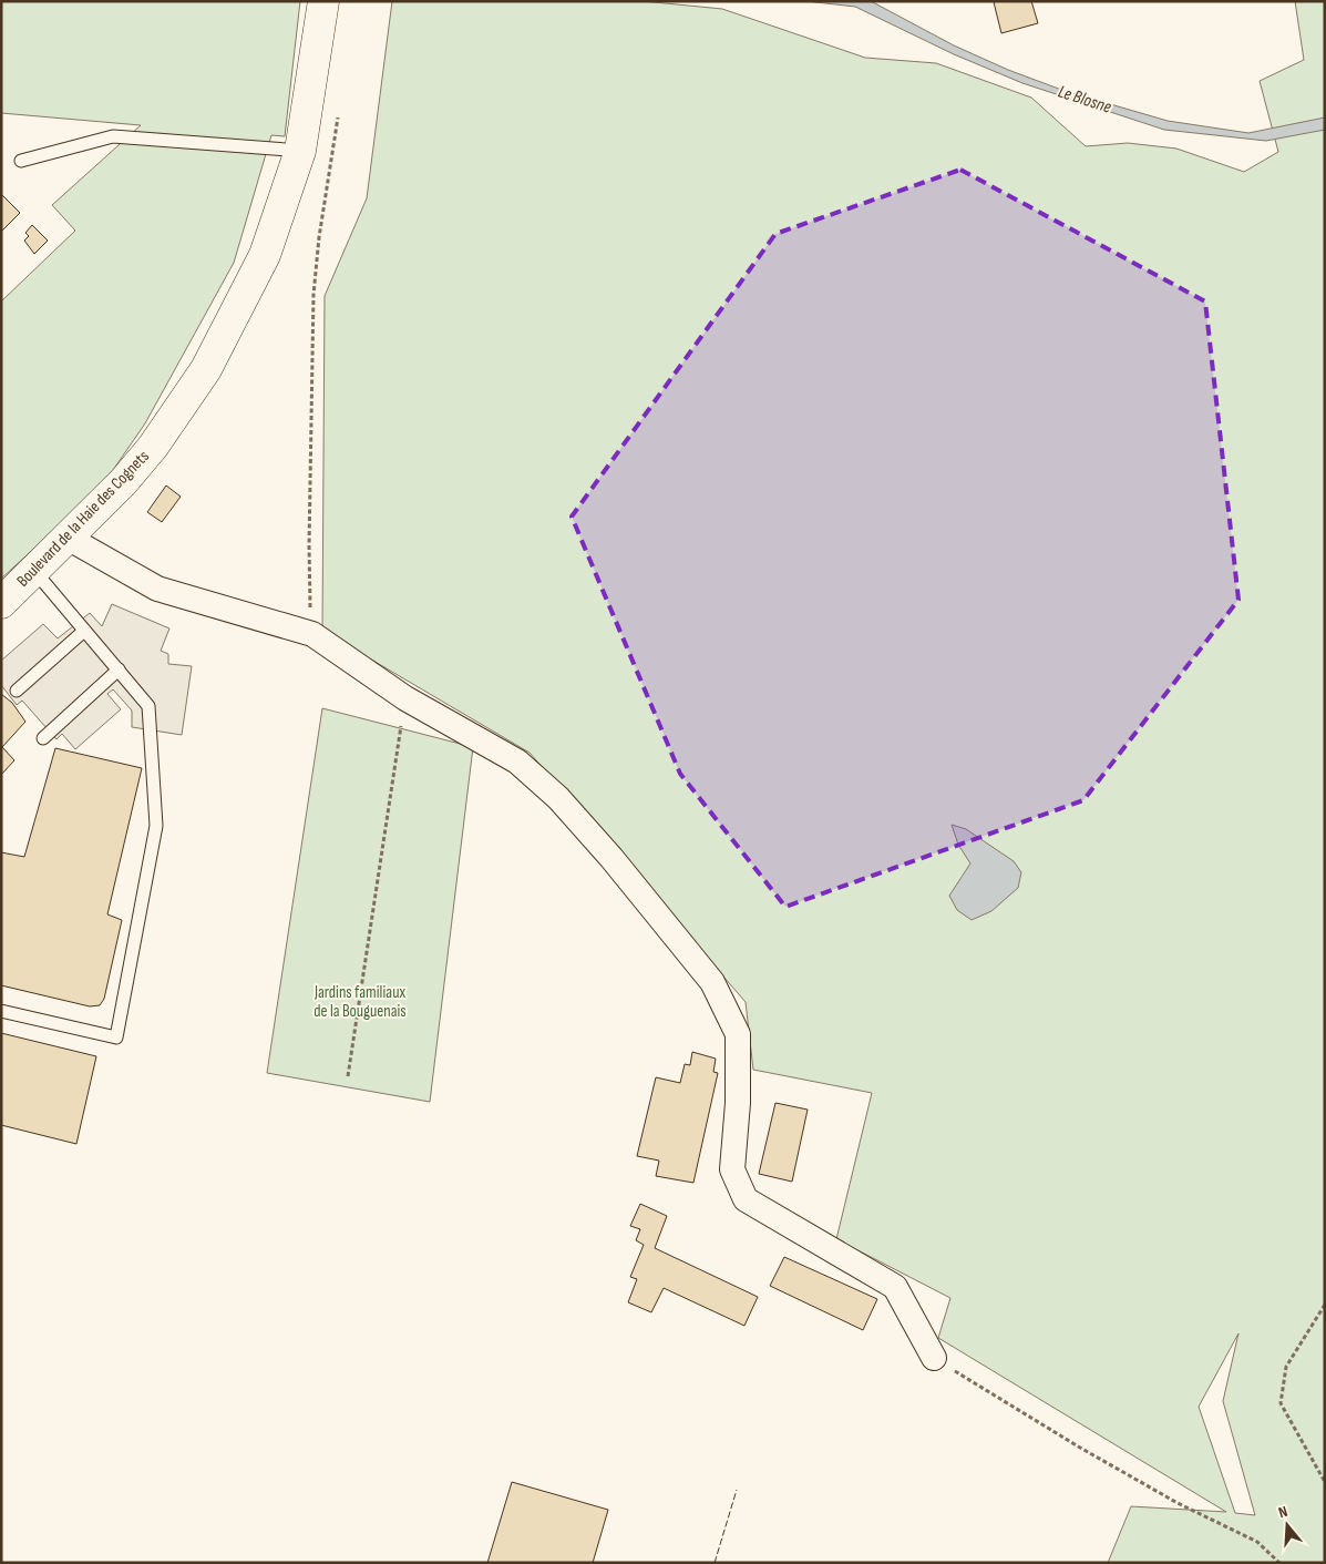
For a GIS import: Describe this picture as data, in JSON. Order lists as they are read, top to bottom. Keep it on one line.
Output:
{"streets":{"main road":["Boulevard de la Haie des Cognets"]},"water":["Le Blosne"],"parks":["Jardins familiaux de la Bouguenais"],"north":"top"}
